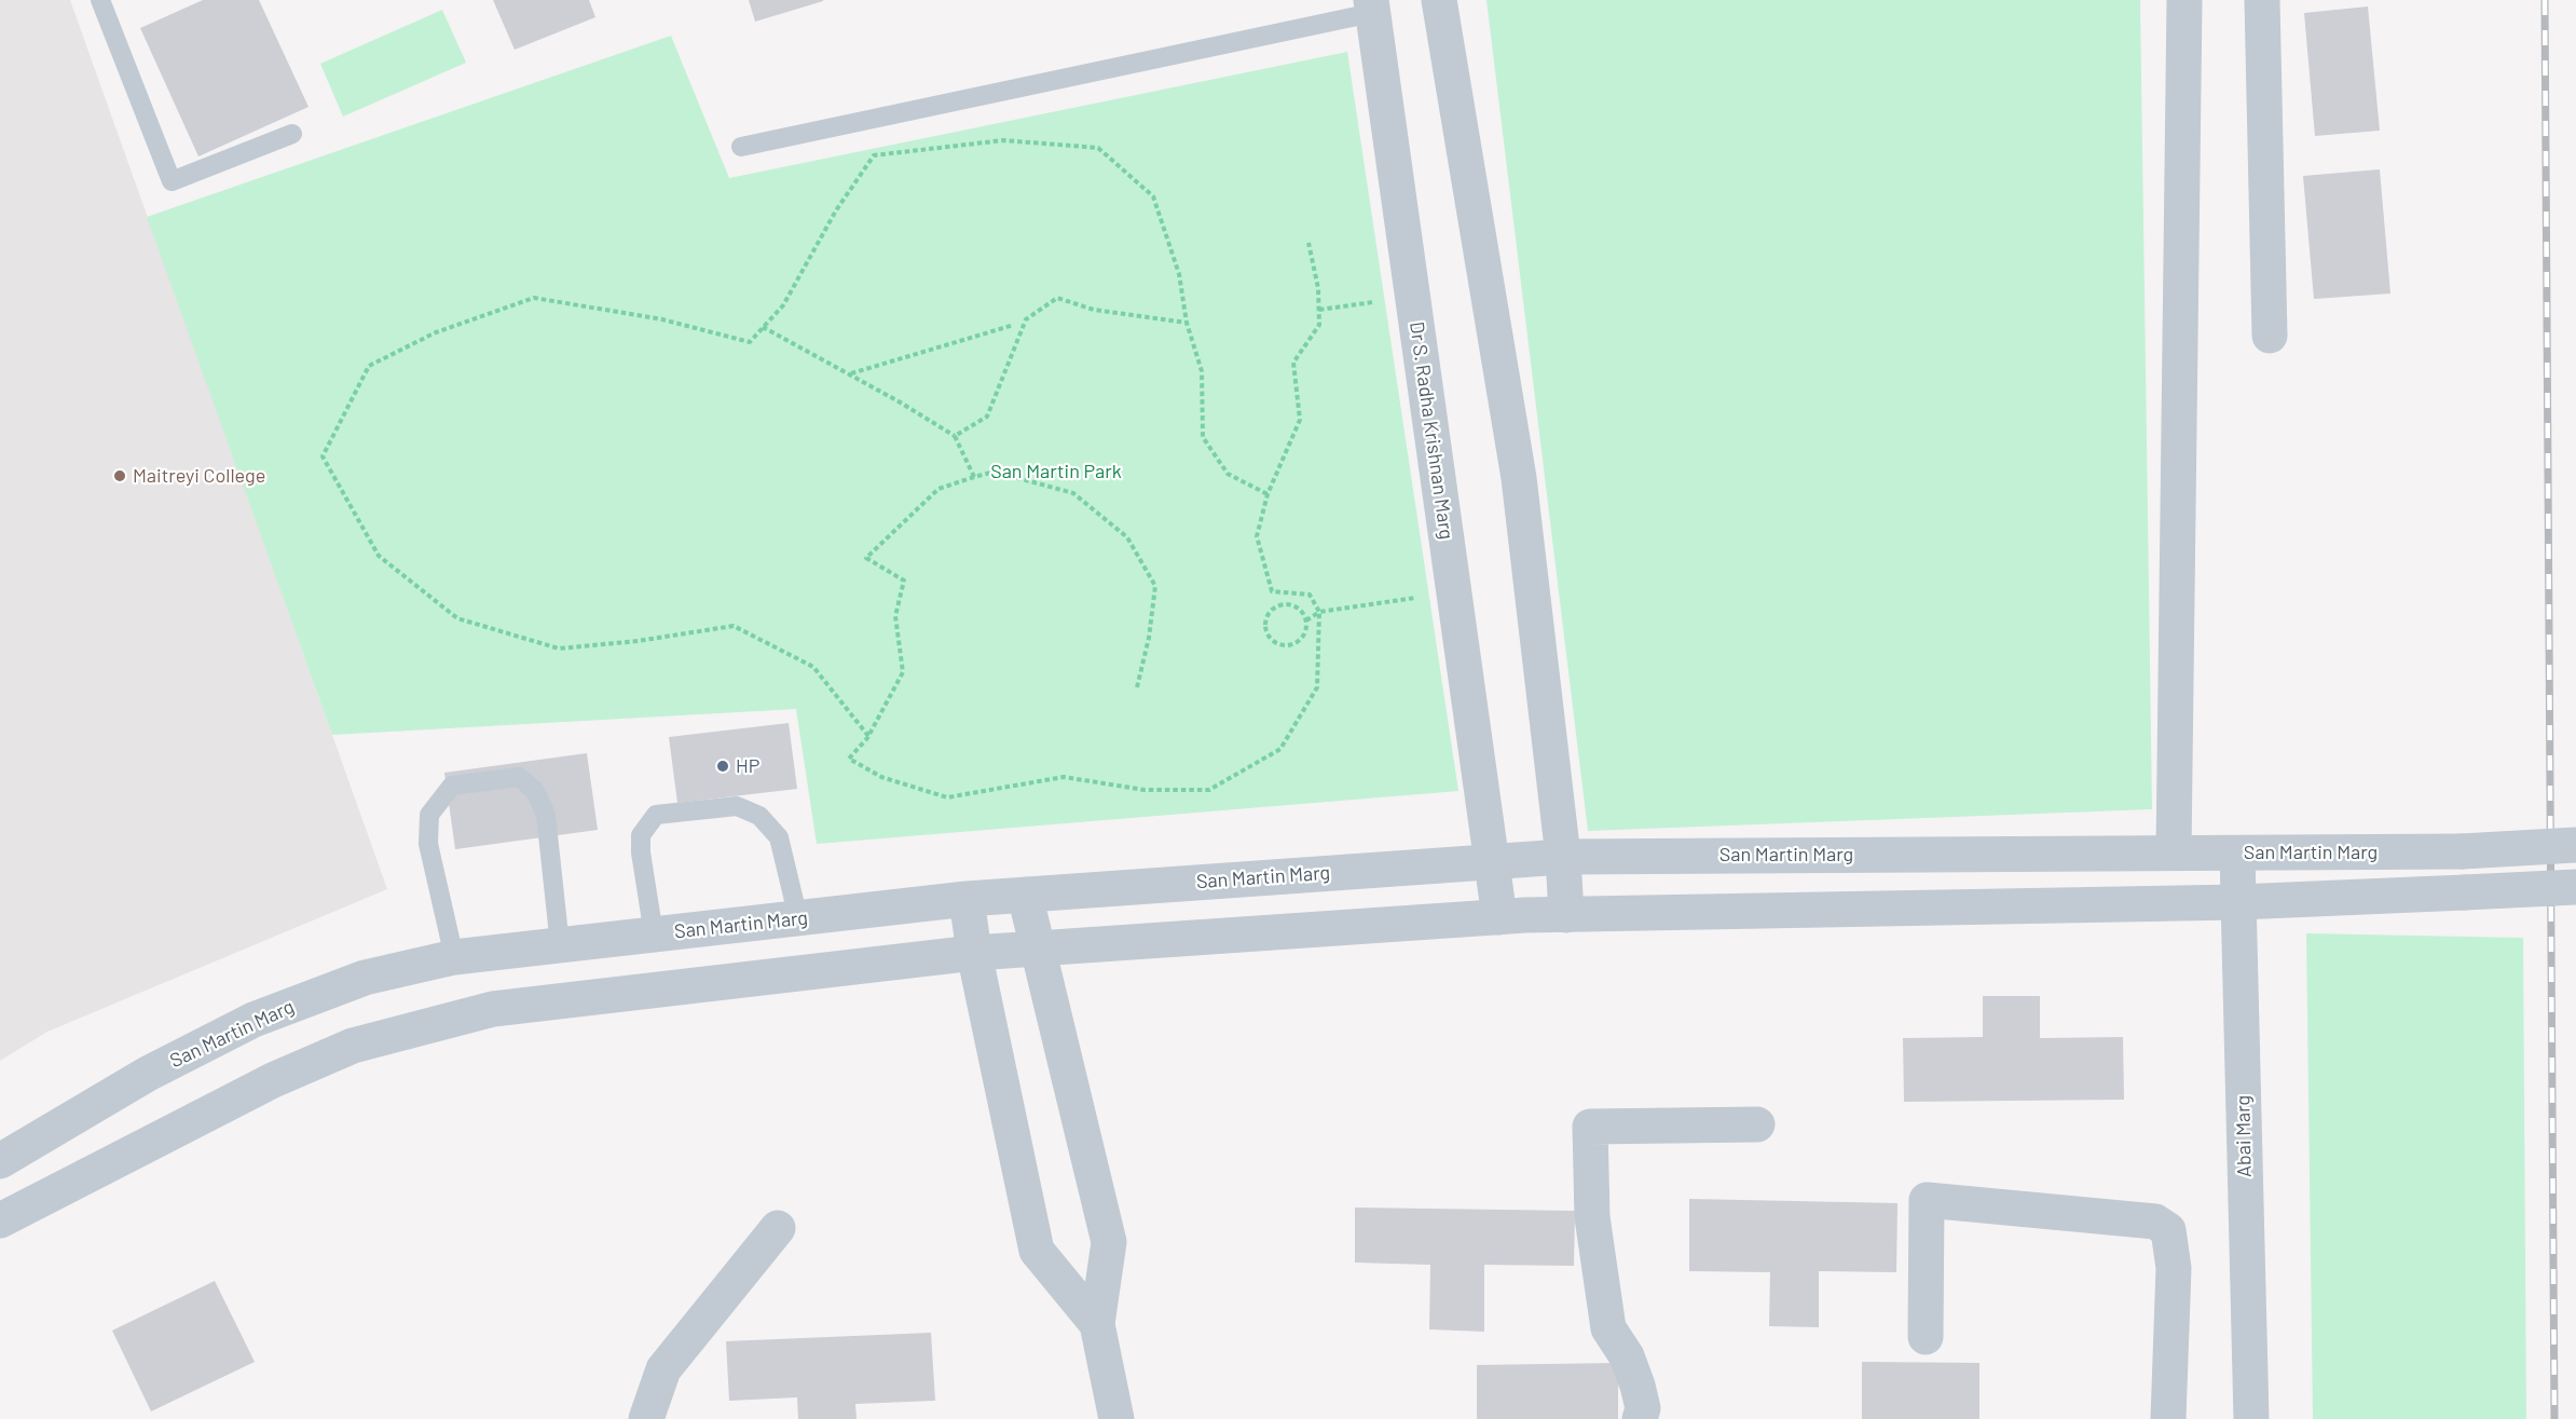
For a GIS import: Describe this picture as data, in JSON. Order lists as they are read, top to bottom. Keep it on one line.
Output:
{"streets":{"street":["Dr S. Radha Krishnan Marg","San Martin Marg","Abai Marg"]},"crossings":[["Dr S. Radha Krishnan Marg","San Martin Marg"],["San Martin Marg","Abai Marg"]],"parks":["San Martin Park"],"places":["Maitreyi College","HP"]}
